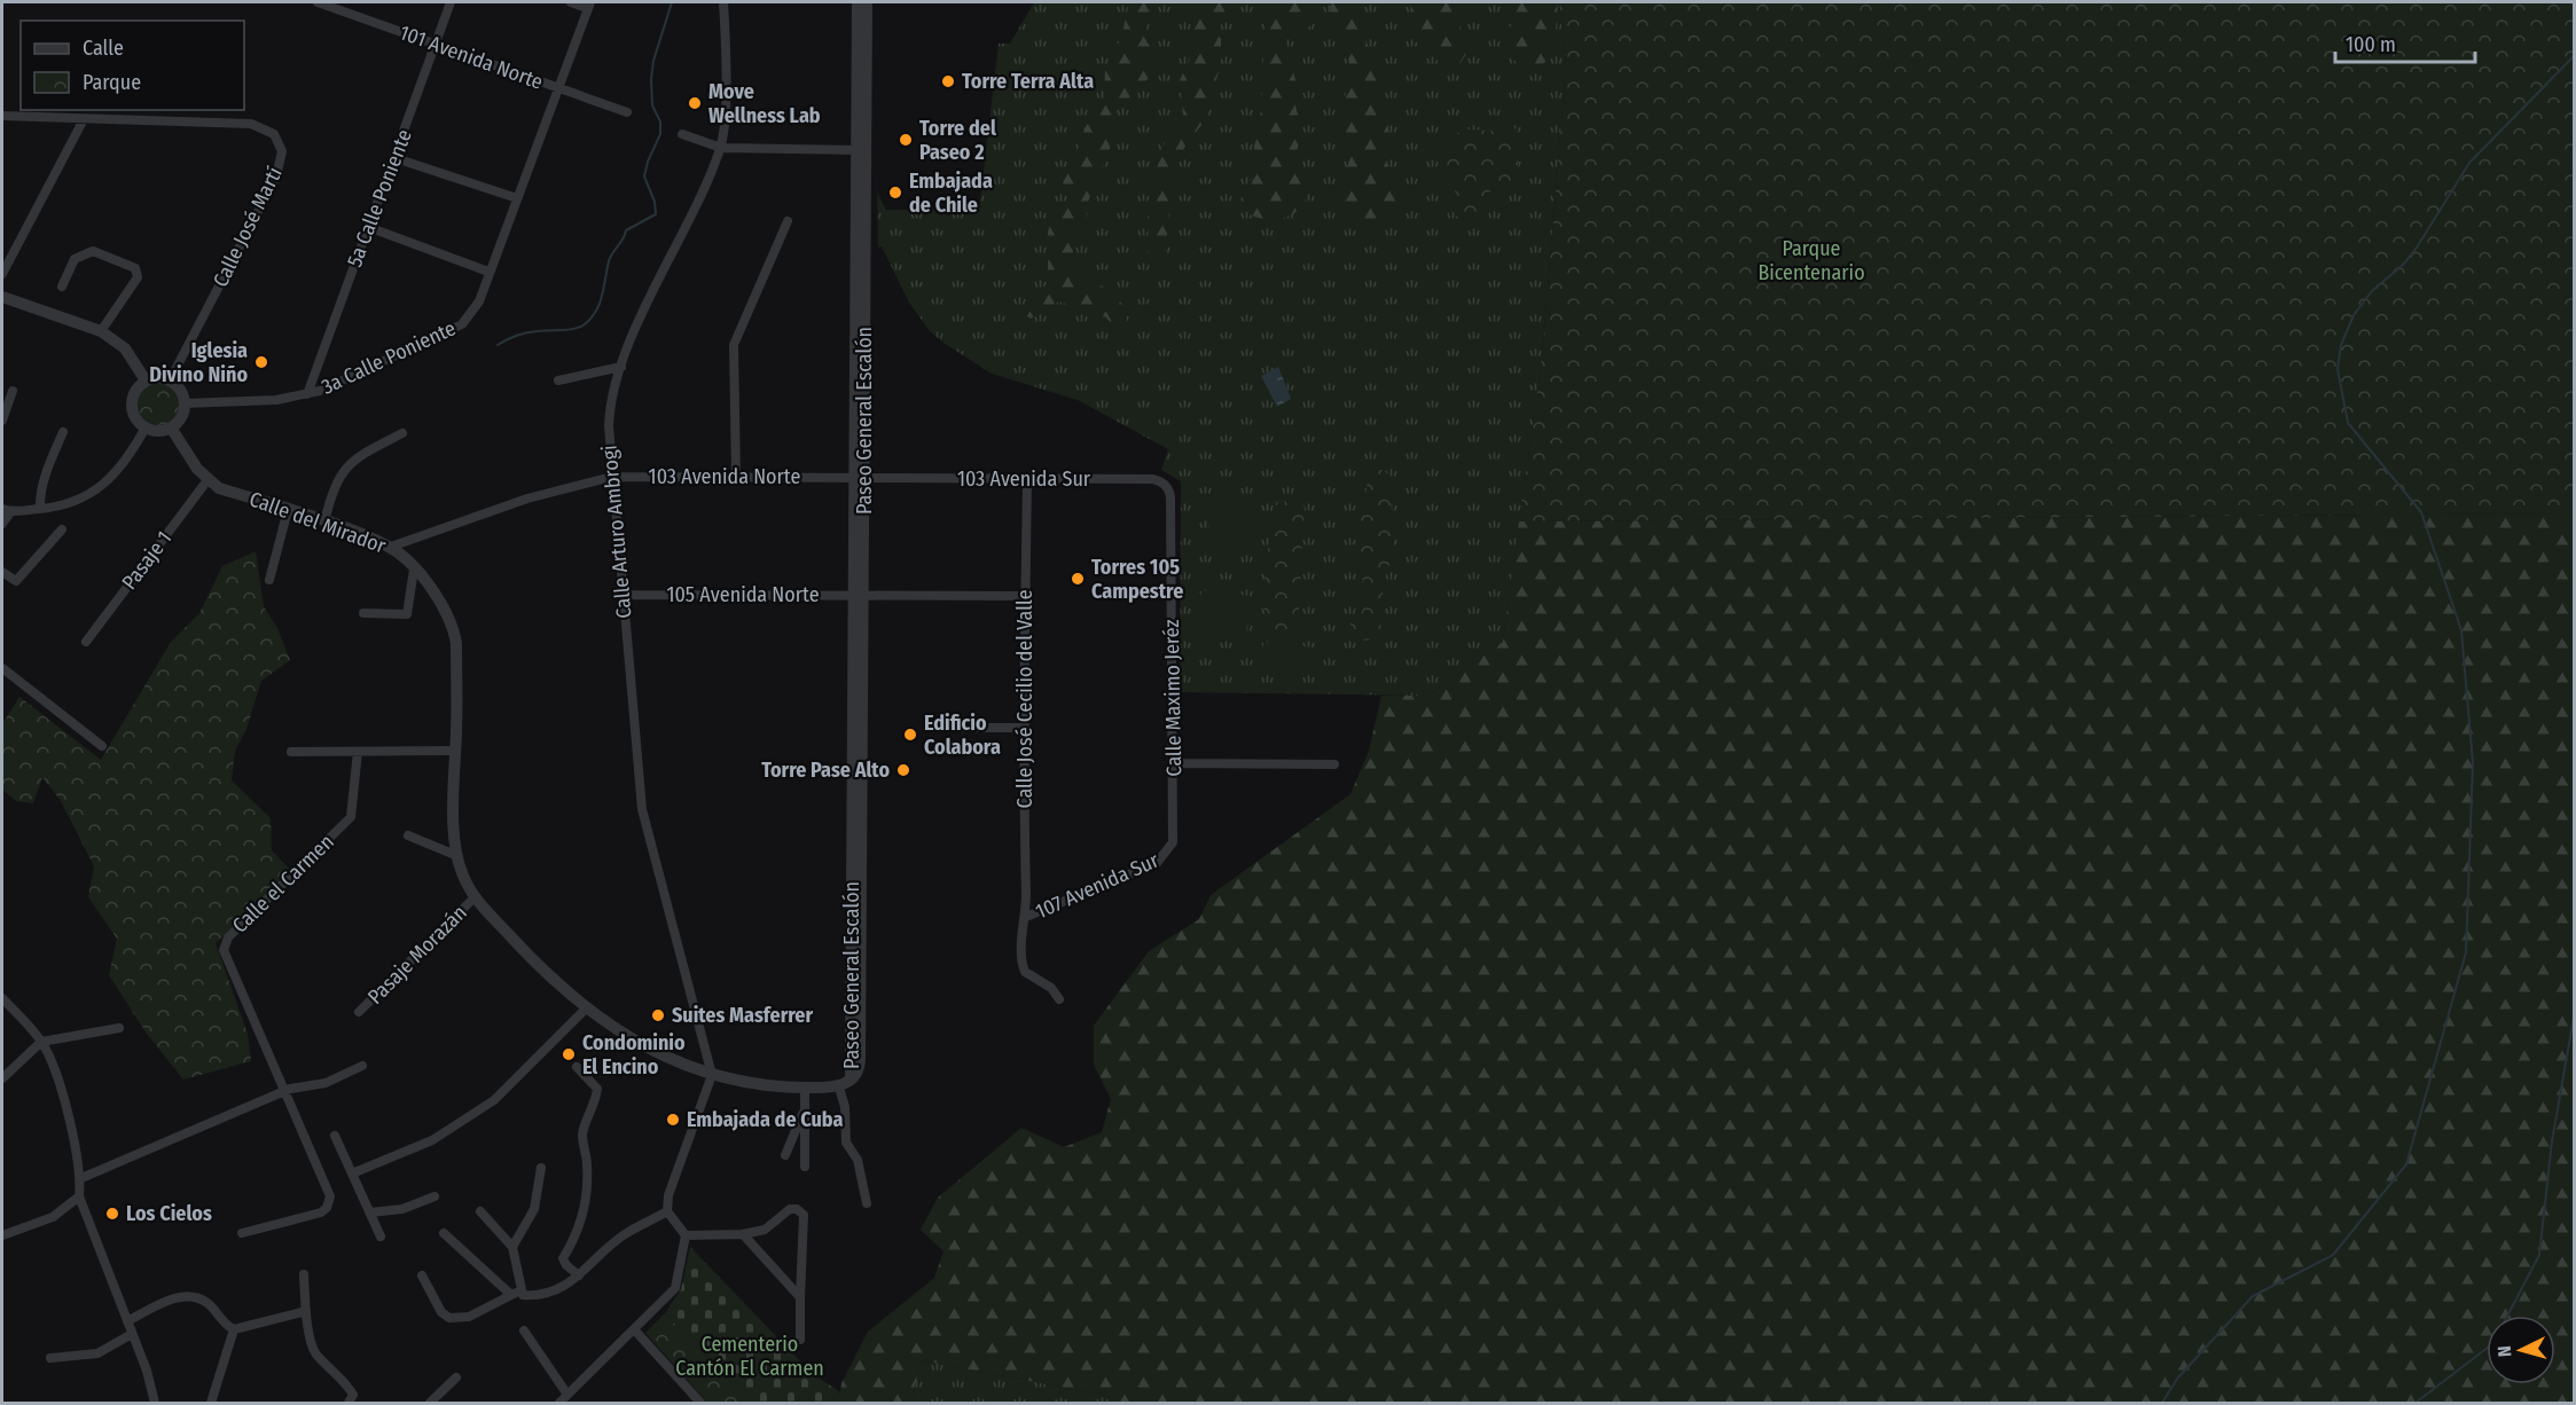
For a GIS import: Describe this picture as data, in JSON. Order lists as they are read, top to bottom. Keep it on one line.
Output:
{"streets":{"street":["101 Avenida Norte","5a Calle Poniente","Calle José Martí","3a Calle Poniente","Paseo General Escalón","103 Avenida Norte","103 Avenida Sur","Calle del Mirador","Calle Arturo Ambrogi","Pasaje 1","105 Avenida Norte","Calle Maximo Jeréz","Calle José Cecilio del Valle","Calle el Carmen","107 Avenida Sur","Pasaje Morazán"]},"crossings":[["101 Avenida Norte","5a Calle Poniente"],["101 Avenida Norte","3a Calle Poniente"],["5a Calle Poniente","3a Calle Poniente"],["Calle José Martí","3a Calle Poniente"],["Paseo General Escalón","103 Avenida Norte"],["Paseo General Escalón","103 Avenida Sur"],["Paseo General Escalón","105 Avenida Norte"],["103 Avenida Norte","103 Avenida Sur"],["103 Avenida Norte","Calle del Mirador"],["103 Avenida Norte","Calle Arturo Ambrogi"],["103 Avenida Sur","Calle Maximo Jeréz"],["103 Avenida Sur","Calle José Cecilio del Valle"],["Calle del Mirador","Pasaje 1"],["Calle del Mirador","Pasaje Morazán"],["Calle Arturo Ambrogi","105 Avenida Norte"],["105 Avenida Norte","Calle José Cecilio del Valle"],["Calle Maximo Jeréz","107 Avenida Sur"],["Calle José Cecilio del Valle","107 Avenida Sur"]],"parks":["Parque Bicentenario","Cementerio Cantón El Carmen"],"places":["Torre Terra Alta","Move Wellness Lab","Torre del Paseo 2","Embajada de Chile","Iglesia Divino Niño","Torres 105 Campestre","Edificio Colabora","Torre Pase Alto","Suites Masferrer","Condominio El Encino","Embajada de Cuba","Los Cielos"],"legend":["Calle","Parque"],"scale_bar":"100 m","north":"left"}
